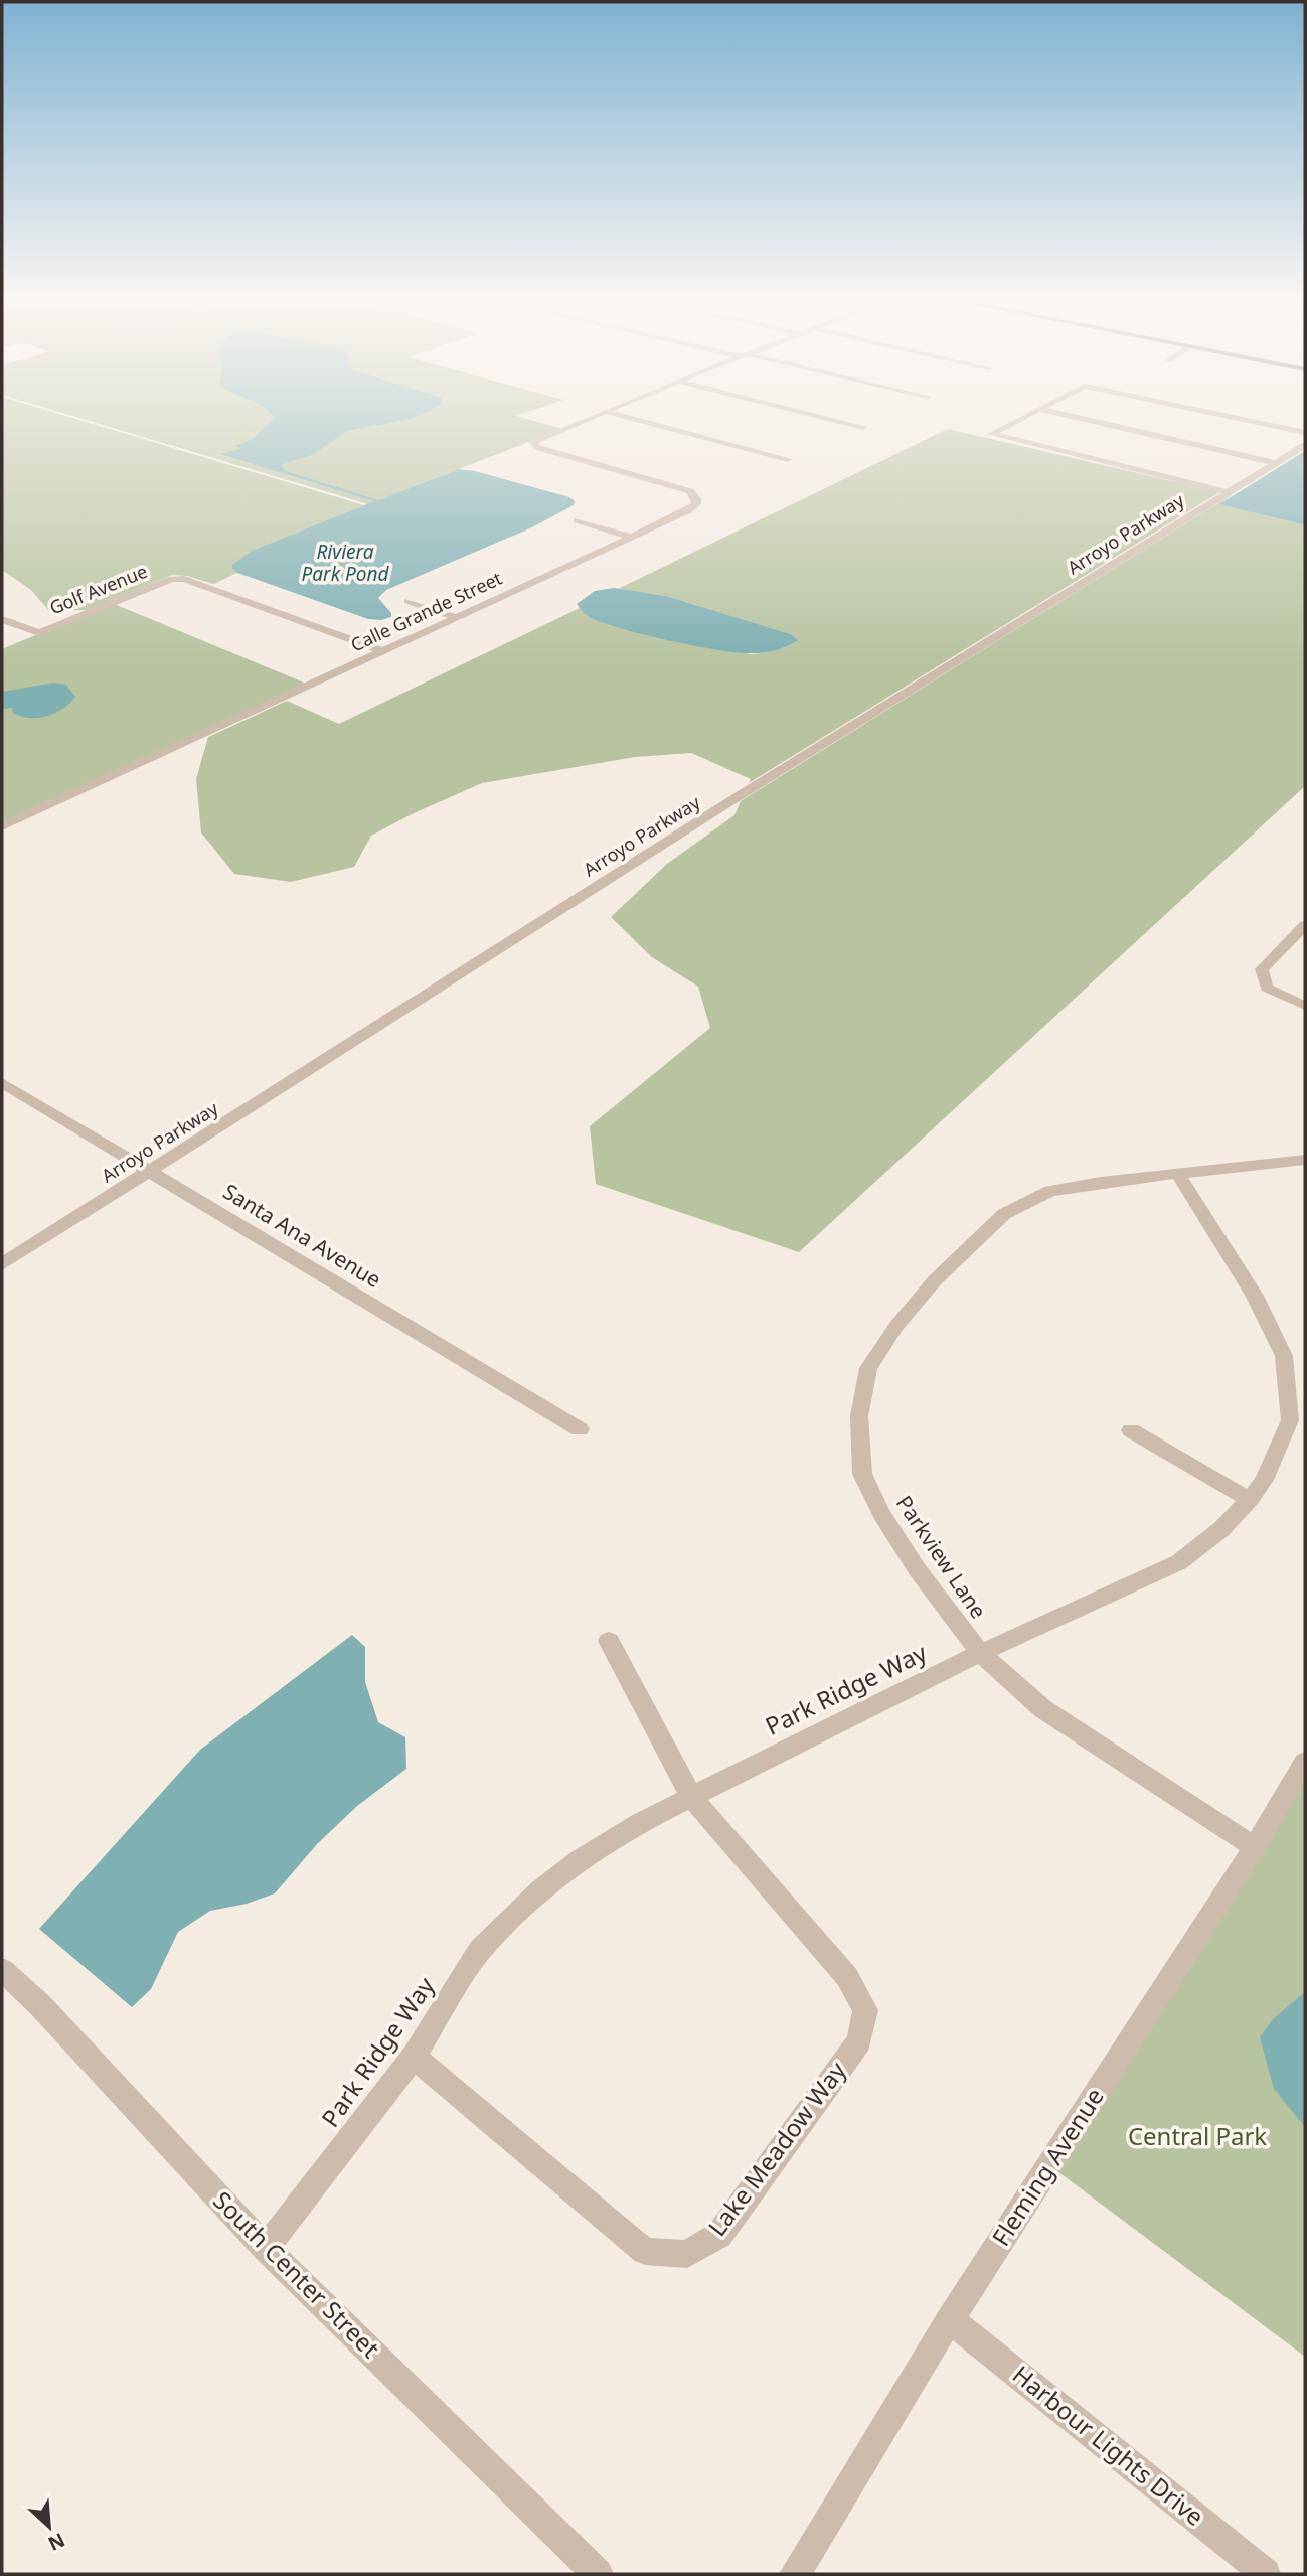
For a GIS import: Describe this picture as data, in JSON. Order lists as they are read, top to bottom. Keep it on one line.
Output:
{"streets":{"street":["Arroyo Parkway","Golf Avenue","Calle Grande Street","Santa Ana Avenue","Parkview Lane","Park Ridge Way","Lake Meadow Way","Fleming Avenue","South Center Street","Harbour Lights Drive"]},"crossings":[["Arroyo Parkway","Santa Ana Avenue"],["Golf Avenue","Calle Grande Street"],["Parkview Lane","Park Ridge Way"],["Parkview Lane","Fleming Avenue"],["Park Ridge Way","Lake Meadow Way"],["Park Ridge Way","South Center Street"],["Fleming Avenue","Harbour Lights Drive"]],"water":["Riviera Park Pond"],"parks":["Central Park"],"north":"bottom right"}
